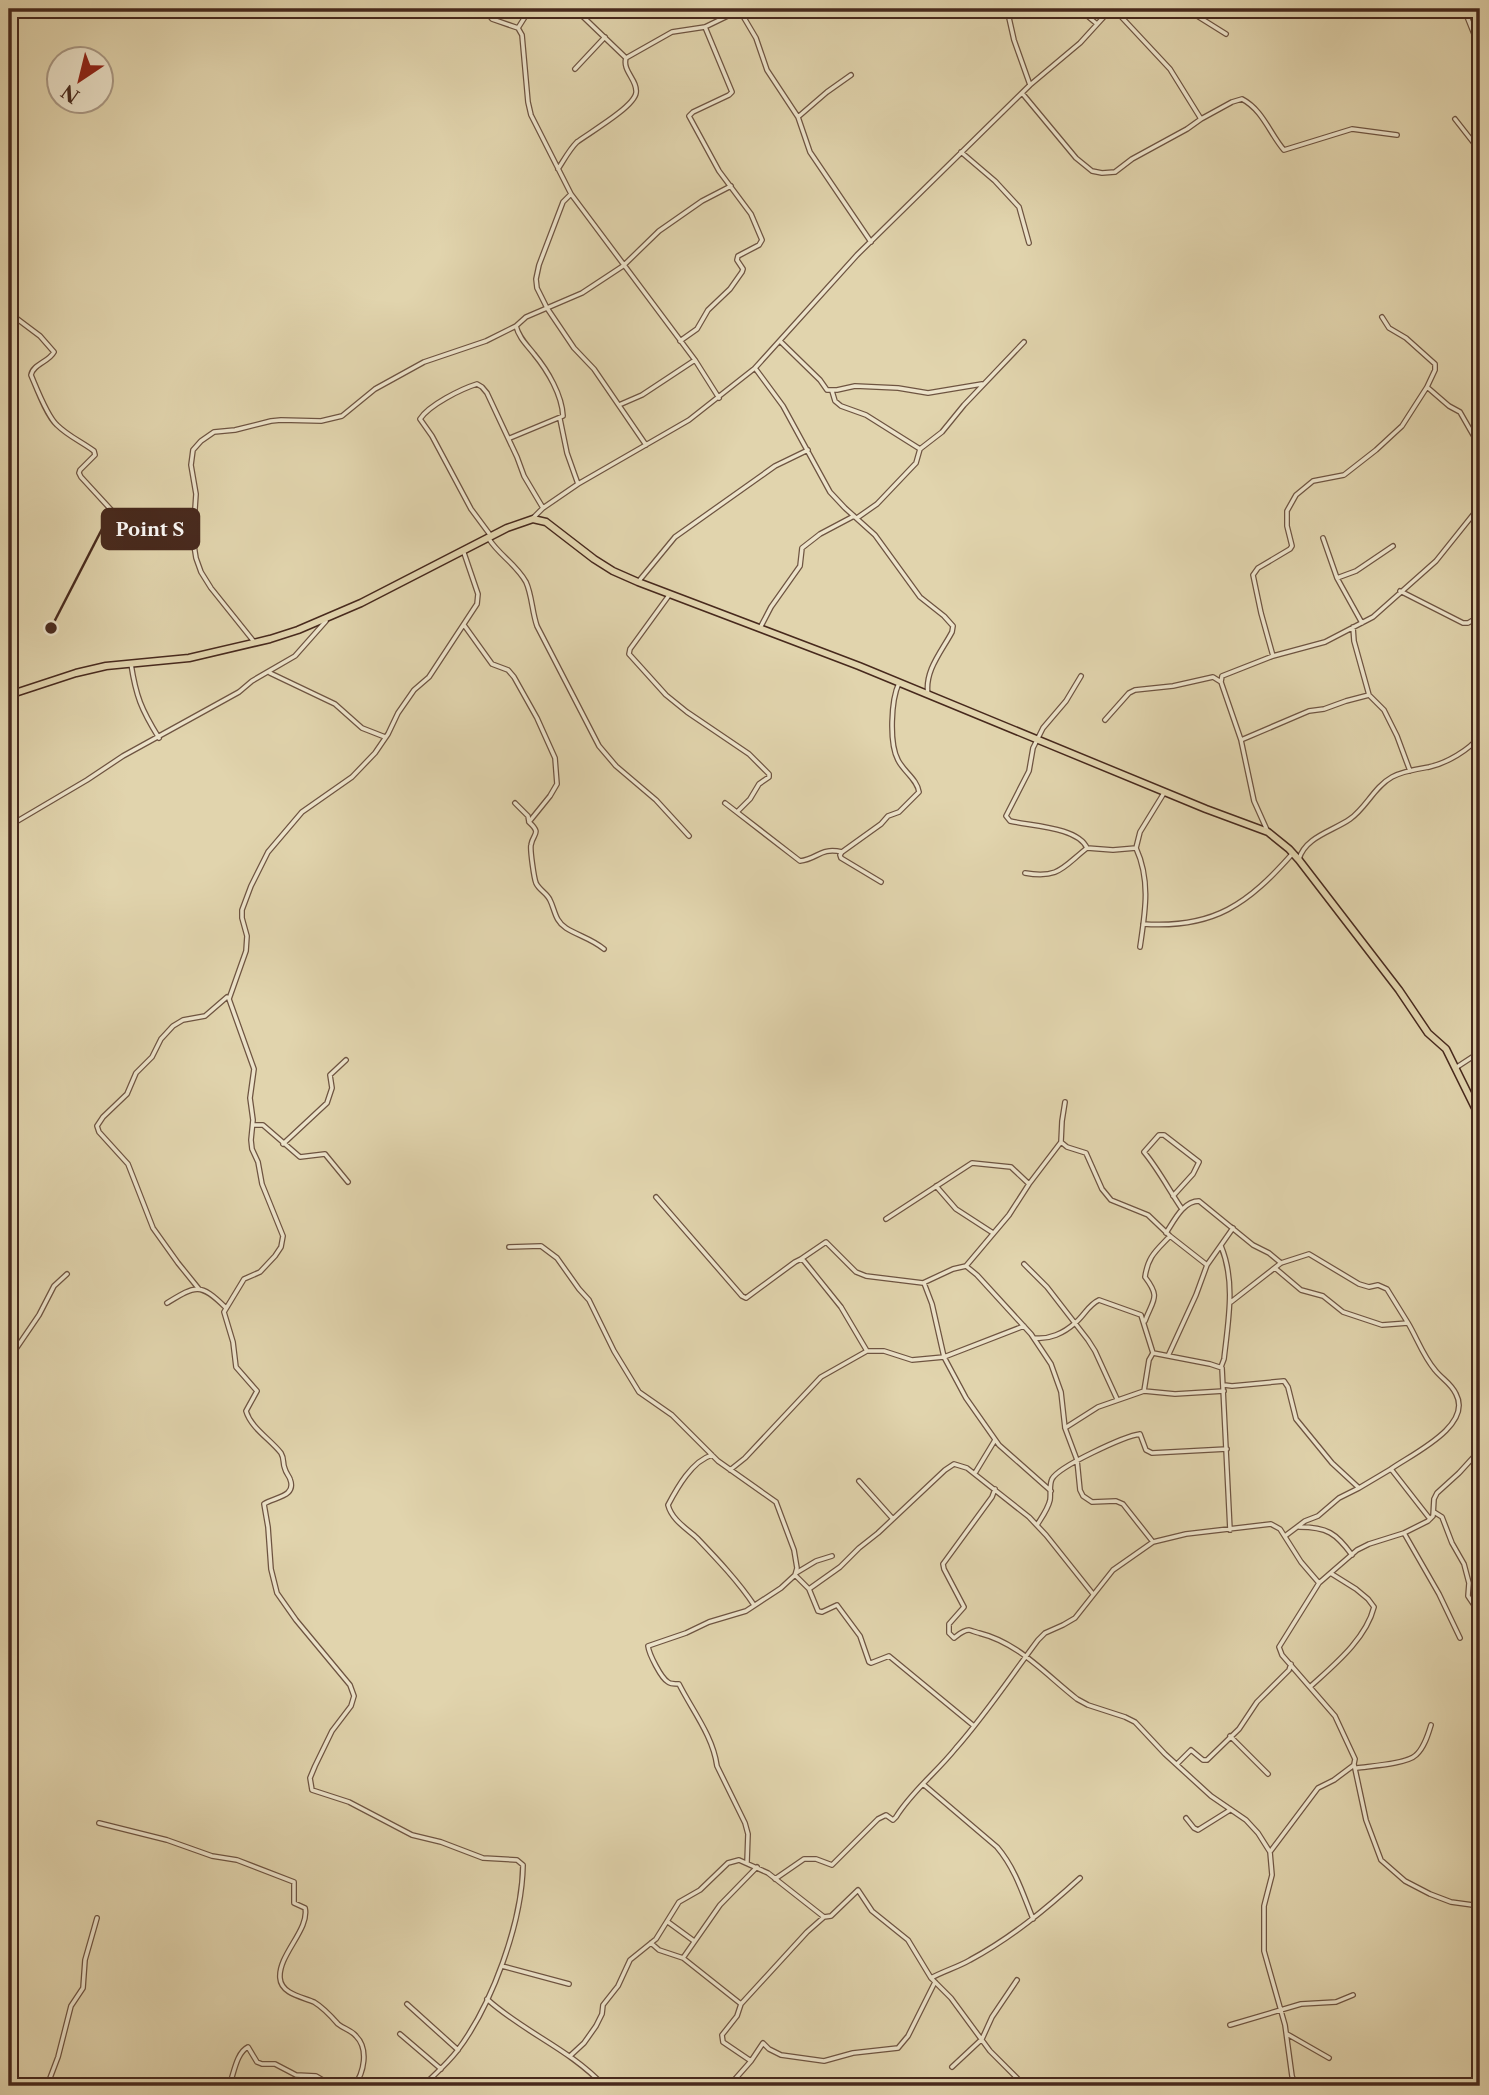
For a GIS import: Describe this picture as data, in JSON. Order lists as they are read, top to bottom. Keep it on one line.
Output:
{"places":["Point S"],"north":"bottom left"}
